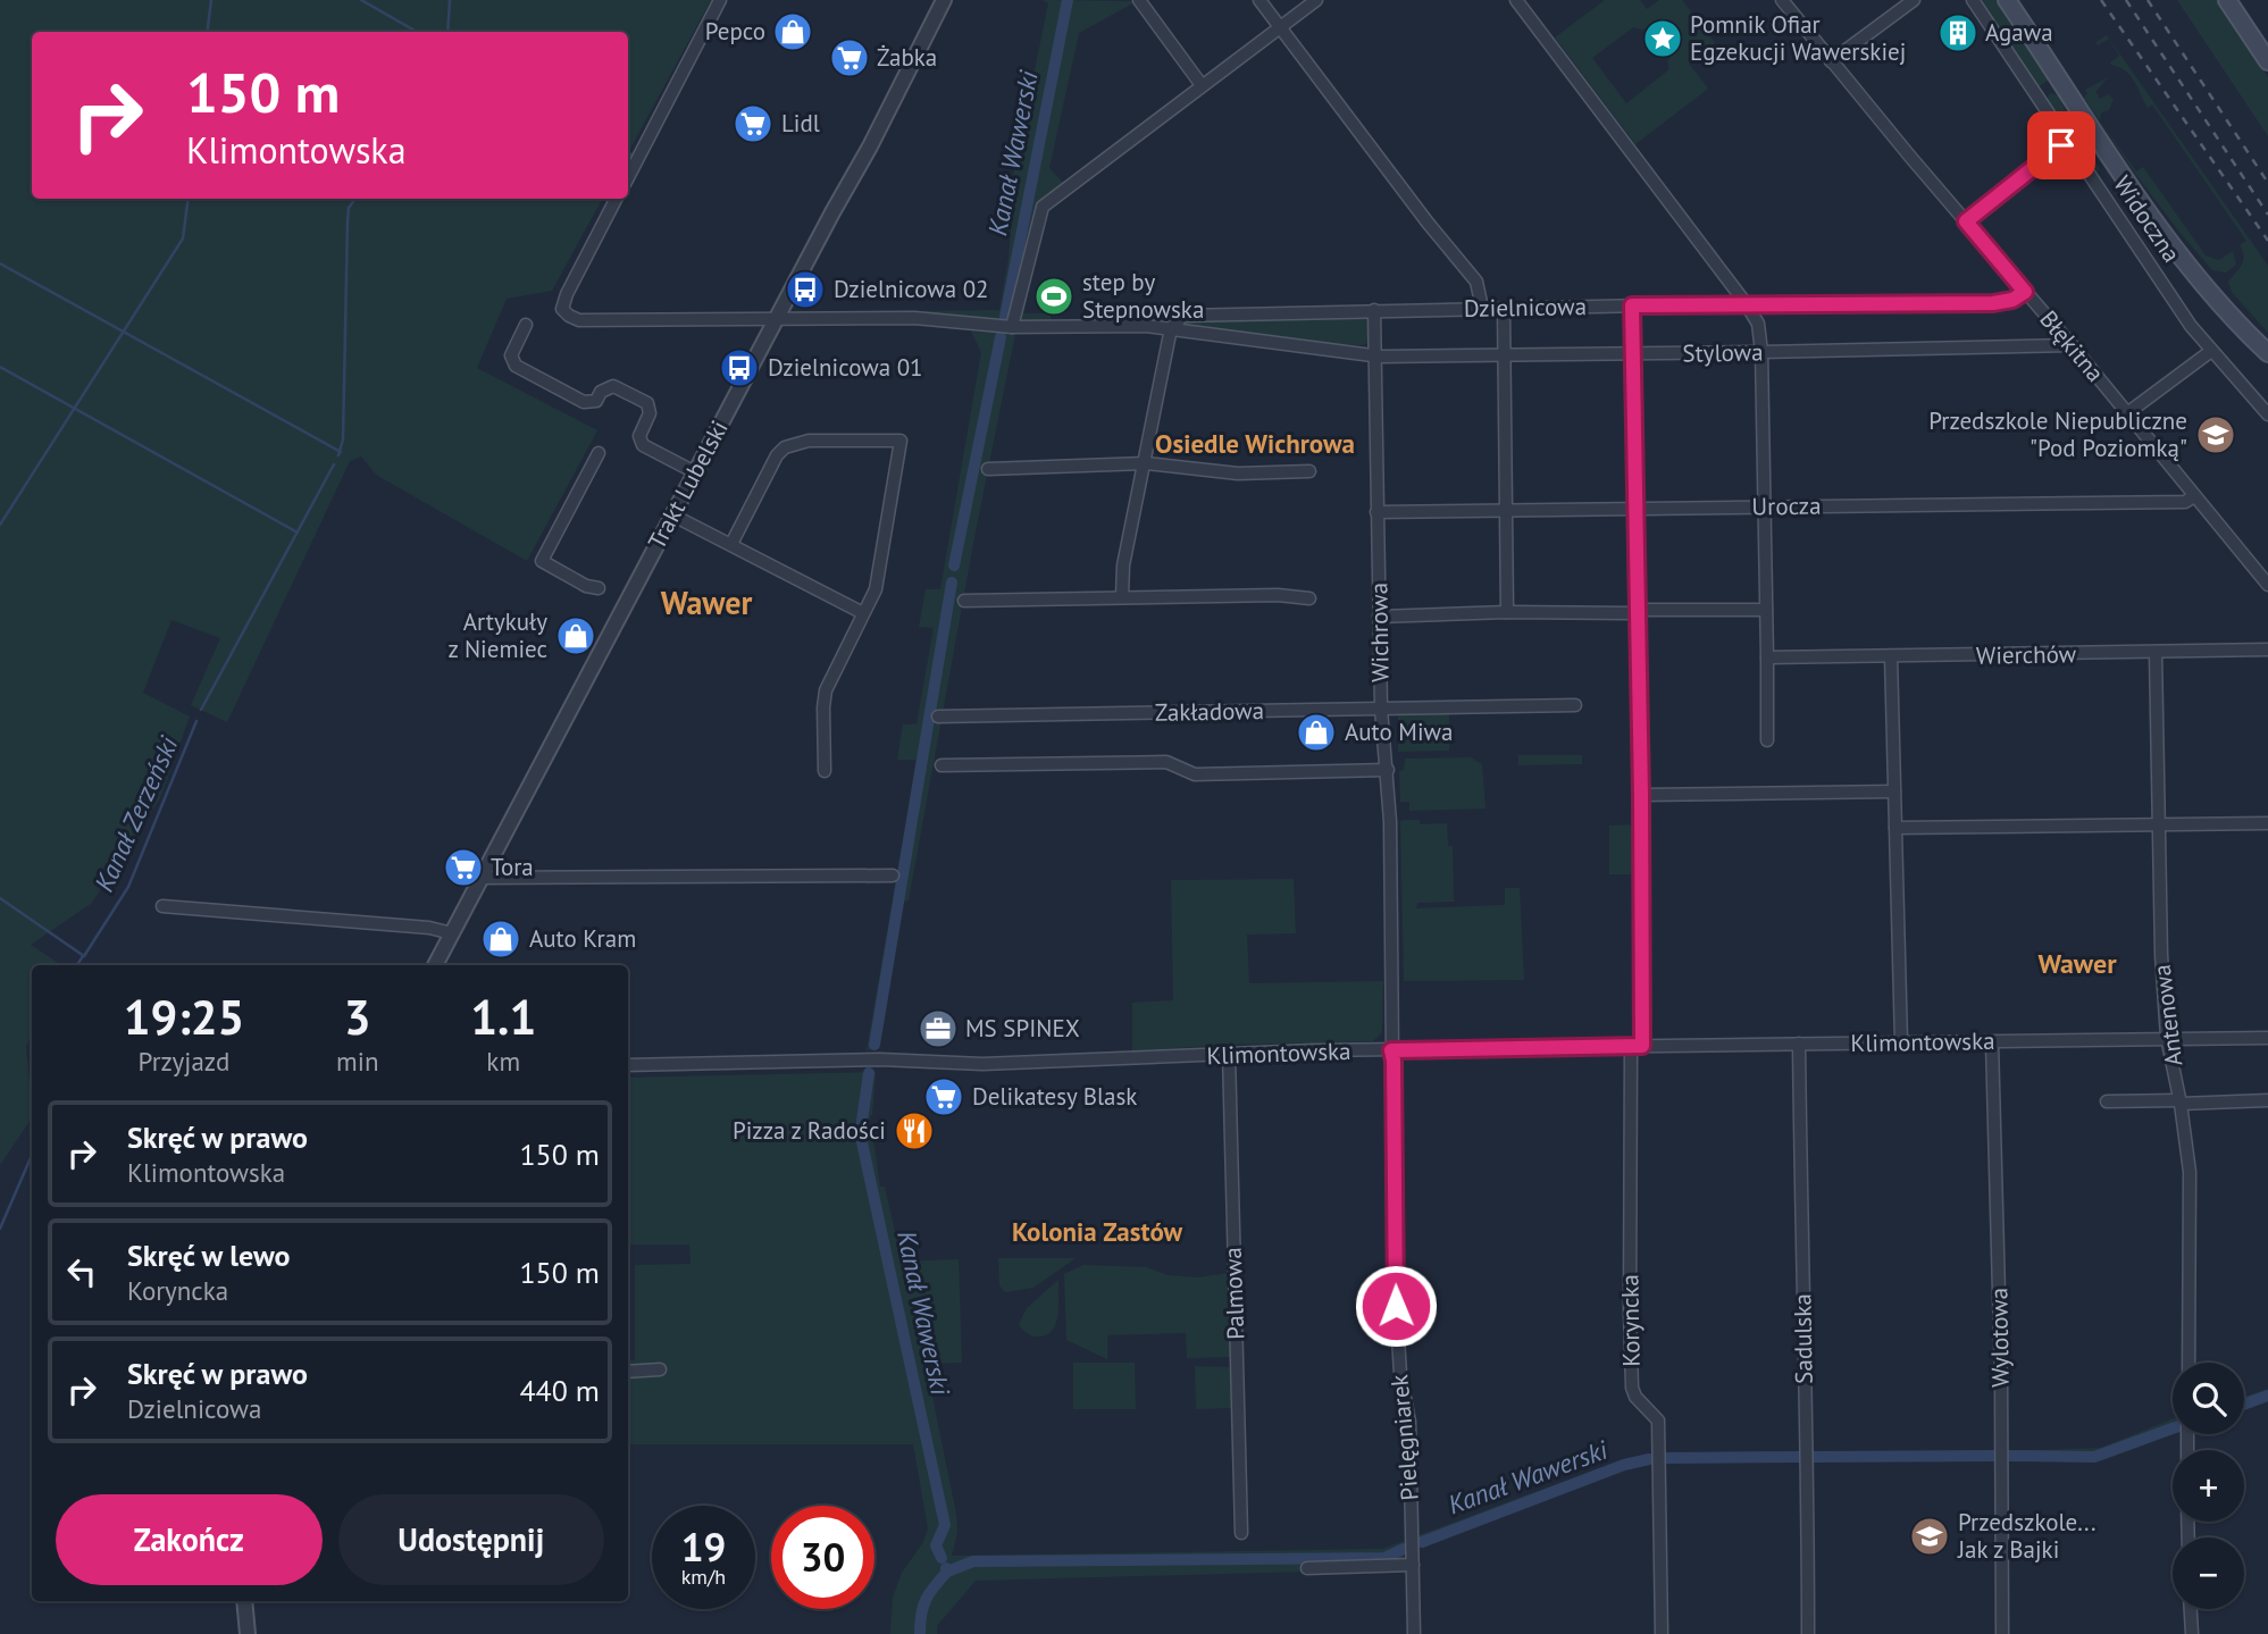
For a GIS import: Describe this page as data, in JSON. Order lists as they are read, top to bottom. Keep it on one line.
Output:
{"streets":{"main road":["Widoczna"],"street":["Dzielnicowa","Błękitna","Stylowa","Trakt Lubelski","Urocza","Wichrowa","Wierchów","Zakładowa","Antenowa","Klimontowska","Palmowa","Koryncka","Wylotowa","Sadulska","Pielęgniarek"]},"crossings":[["Dzielnicowa","Błękitna"],["Dzielnicowa","Stylowa"],["Dzielnicowa","Wichrowa"],["Dzielnicowa","Koryncka"],["Błękitna","Stylowa"],["Błękitna","Urocza"],["Stylowa","Wichrowa"],["Stylowa","Koryncka"],["Urocza","Wichrowa"],["Urocza","Koryncka"],["Wichrowa","Zakładowa"],["Wichrowa","Klimontowska"],["Wichrowa","Pielęgniarek"],["Wierchów","Antenowa"],["Antenowa","Klimontowska"],["Klimontowska","Palmowa"],["Klimontowska","Koryncka"],["Klimontowska","Wylotowa"],["Klimontowska","Sadulska"],["Klimontowska","Pielęgniarek"]],"districts":["Osiedle Wichrowa","Wawer","Wawer","Kolonia Zastów"],"water":["Kanał Wawerski","Kanał Zerzeński"],"places":{"shop":["Pepco","Artykuły z Niemiec","Auto Miwa","Auto Kram"],"building":["Agawa"],"place":["Pomnik Ofiar Egzekucji Wawerskiej"],"supermarket":["Żabka","Lidl","Tora","Delikatesy Blask"],"bus stop":["Dzielnicowa 02","Dzielnicowa 01"],"sports":["step by Stepnowska"],"school or university":["Przedszkole Niepubliczne \"Pod Poziomką\"","Przedszkole... Jak z Bajki"],"office":["MS SPINEX"],"restaurant":["Pizza z Radości"]},"page":{"turn":["150 m","Klimontowska"],"eta":["19:25","Przyjazd","3","min","1.1","km"],"list":[{"name":"Skręć w prawo","note":"Klimontowska","value":"150 m"},{"name":"Skręć w lewo","note":"Koryncka","value":"150 m"},{"name":"Skręć w prawo","note":"Dzielnicowa","value":"440 m"}],"map_buttons":["+","−"],"buttons":["Zakończ","Udostępnij"],"speed":"19 km/h","limit":"30"}}
